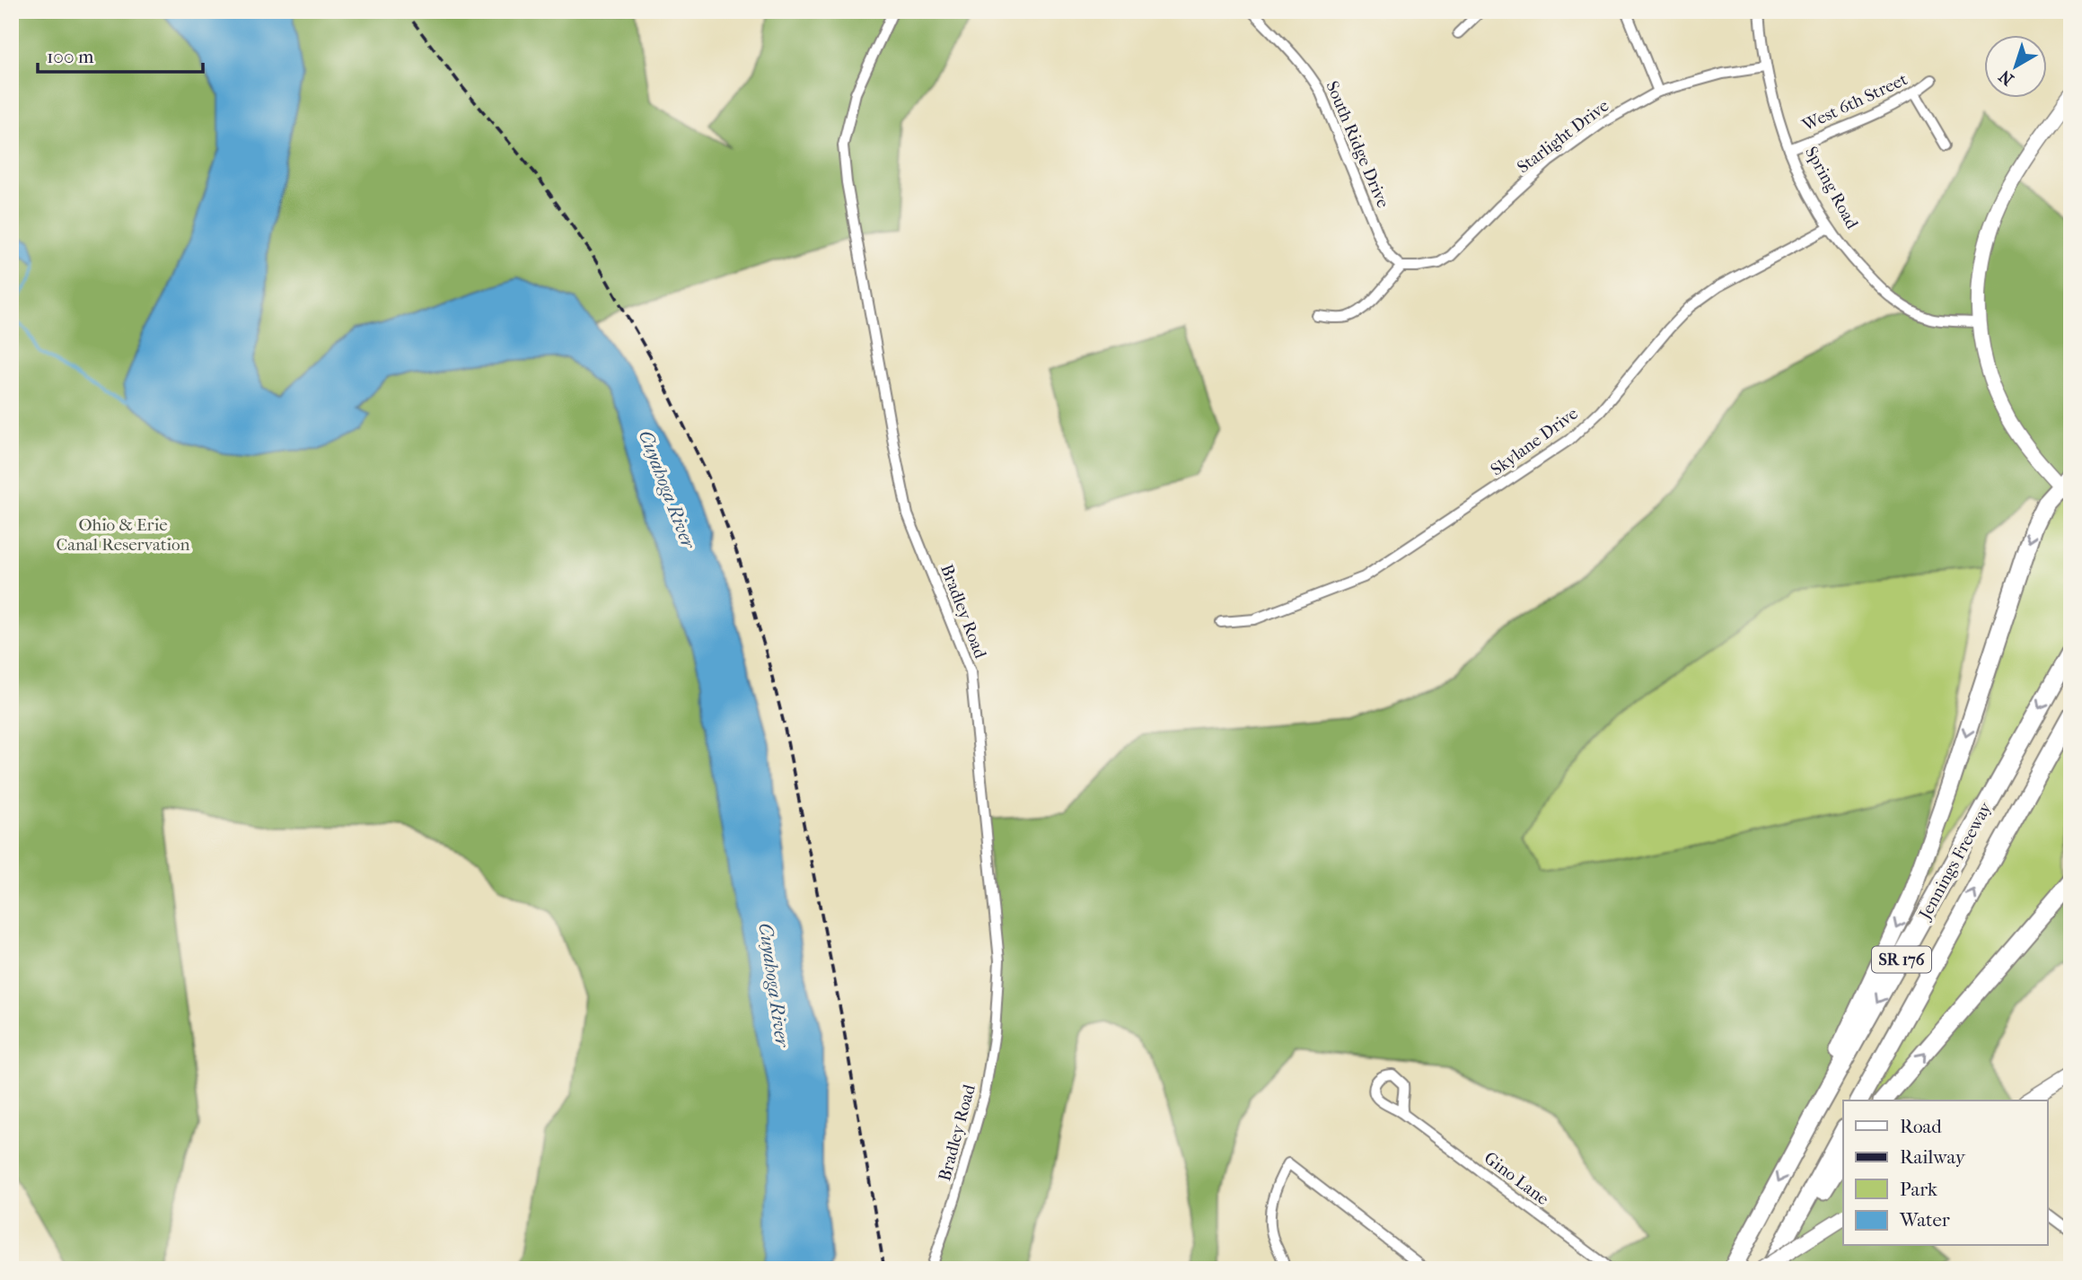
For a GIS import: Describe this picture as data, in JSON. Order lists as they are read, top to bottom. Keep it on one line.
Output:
{"streets":{"highway":["Jennings Freeway","SR 176"],"street":["West 6th Street","Starlight Drive","South Ridge Drive","Spring Road","Skylane Drive","Bradley Road","Gino Lane"]},"crossings":[["West 6th Street","Spring Road"],["Starlight Drive","South Ridge Drive"],["Starlight Drive","Spring Road"],["Spring Road","Skylane Drive"]],"water":["Cuyahoga River"],"parks":["Ohio & Erie Canal Reservation"],"legend":["Road","Railway","Park","Water"],"scale_bar":"100 m","north":"bottom left"}
